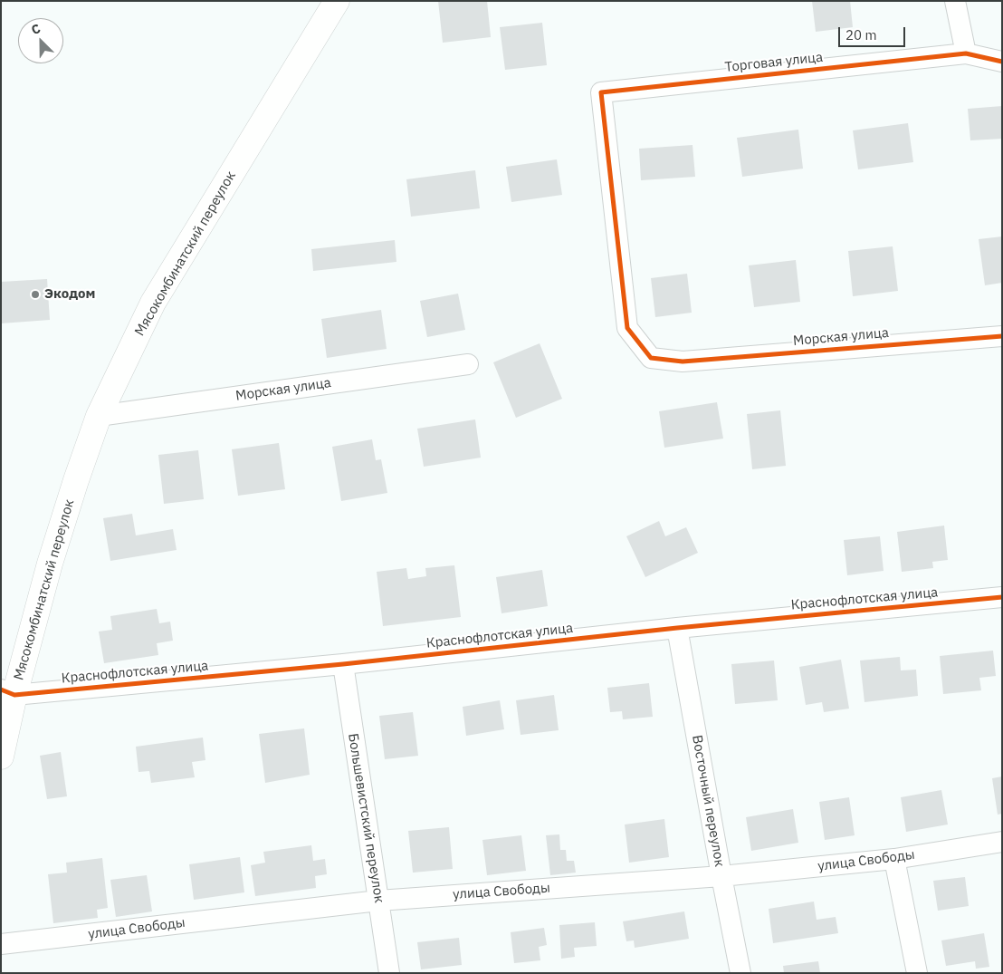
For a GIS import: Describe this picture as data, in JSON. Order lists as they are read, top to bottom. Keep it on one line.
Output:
{"streets":{"main road":["Мясокомбинатский переулок"],"street":["Торговая улица","Морская улица","Краснофлотская улица","Восточный переулок","Большевистский переулок","улица Свободы"]},"crossings":[["Торговая улица","Морская улица"],["Мясокомбинатский переулок","Морская улица"],["Мясокомбинатский переулок","Краснофлотская улица"],["Краснофлотская улица","Восточный переулок"],["Краснофлотская улица","Большевистский переулок"],["Восточный переулок","улица Свободы"],["Большевистский переулок","улица Свободы"]],"places":["Экодом"],"scale_bar":"20 m","north":"top left"}
